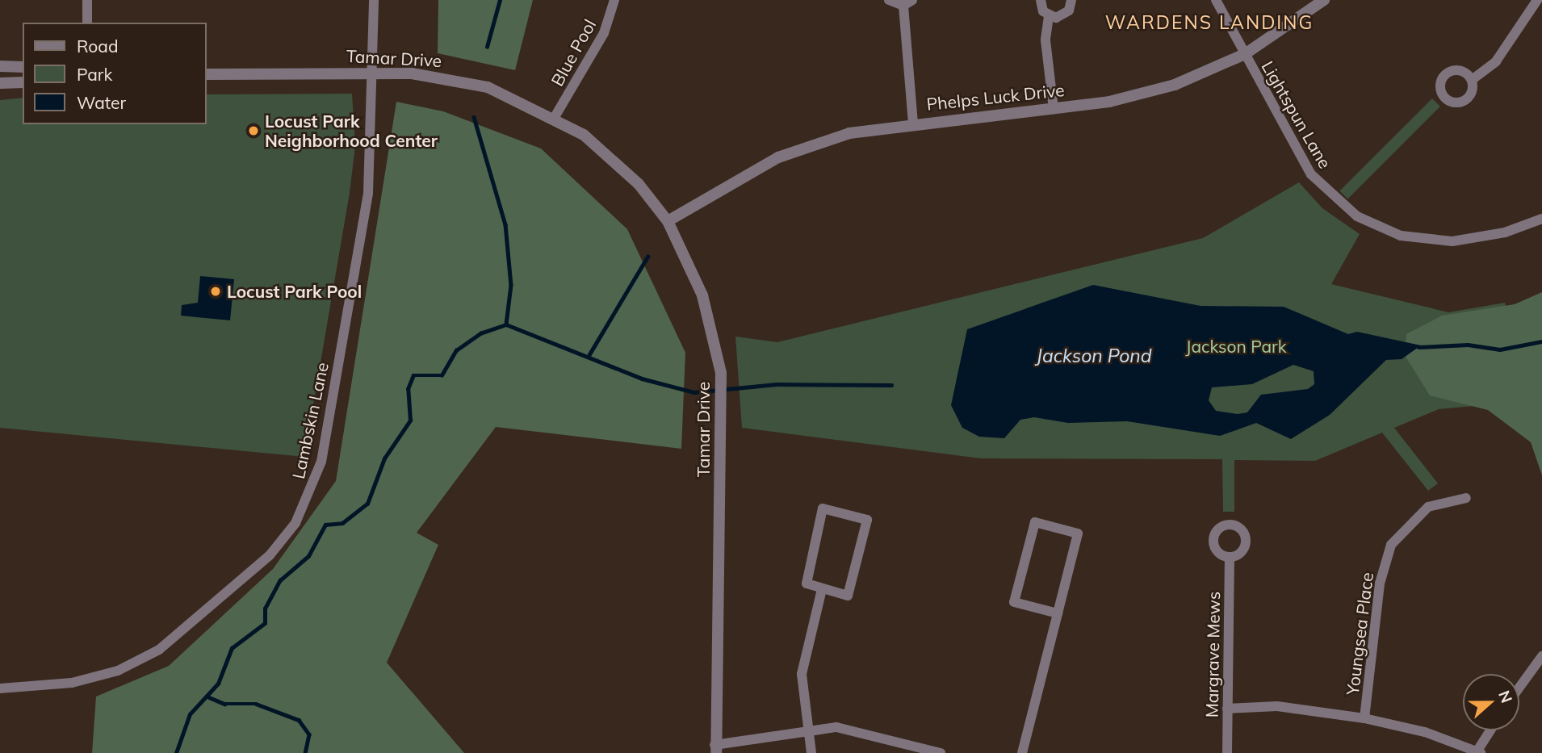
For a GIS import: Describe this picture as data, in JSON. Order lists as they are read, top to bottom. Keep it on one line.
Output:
{"streets":{"street":["Blue Pool","Tamar Drive","Phelps Luck Drive","Lightspun Lane","Lambskin Lane","Youngsea Place","Margrave Mews"]},"crossings":[["Blue Pool","Tamar Drive"],["Tamar Drive","Phelps Luck Drive"],["Tamar Drive","Lambskin Lane"],["Phelps Luck Drive","Lightspun Lane"]],"districts":["WARDENS LANDING"],"water":["Jackson Pond"],"parks":["Jackson Park"],"places":["Locust Park Neighborhood Center","Locust Park Pool"],"legend":["Road","Park","Water"],"north":"right"}
